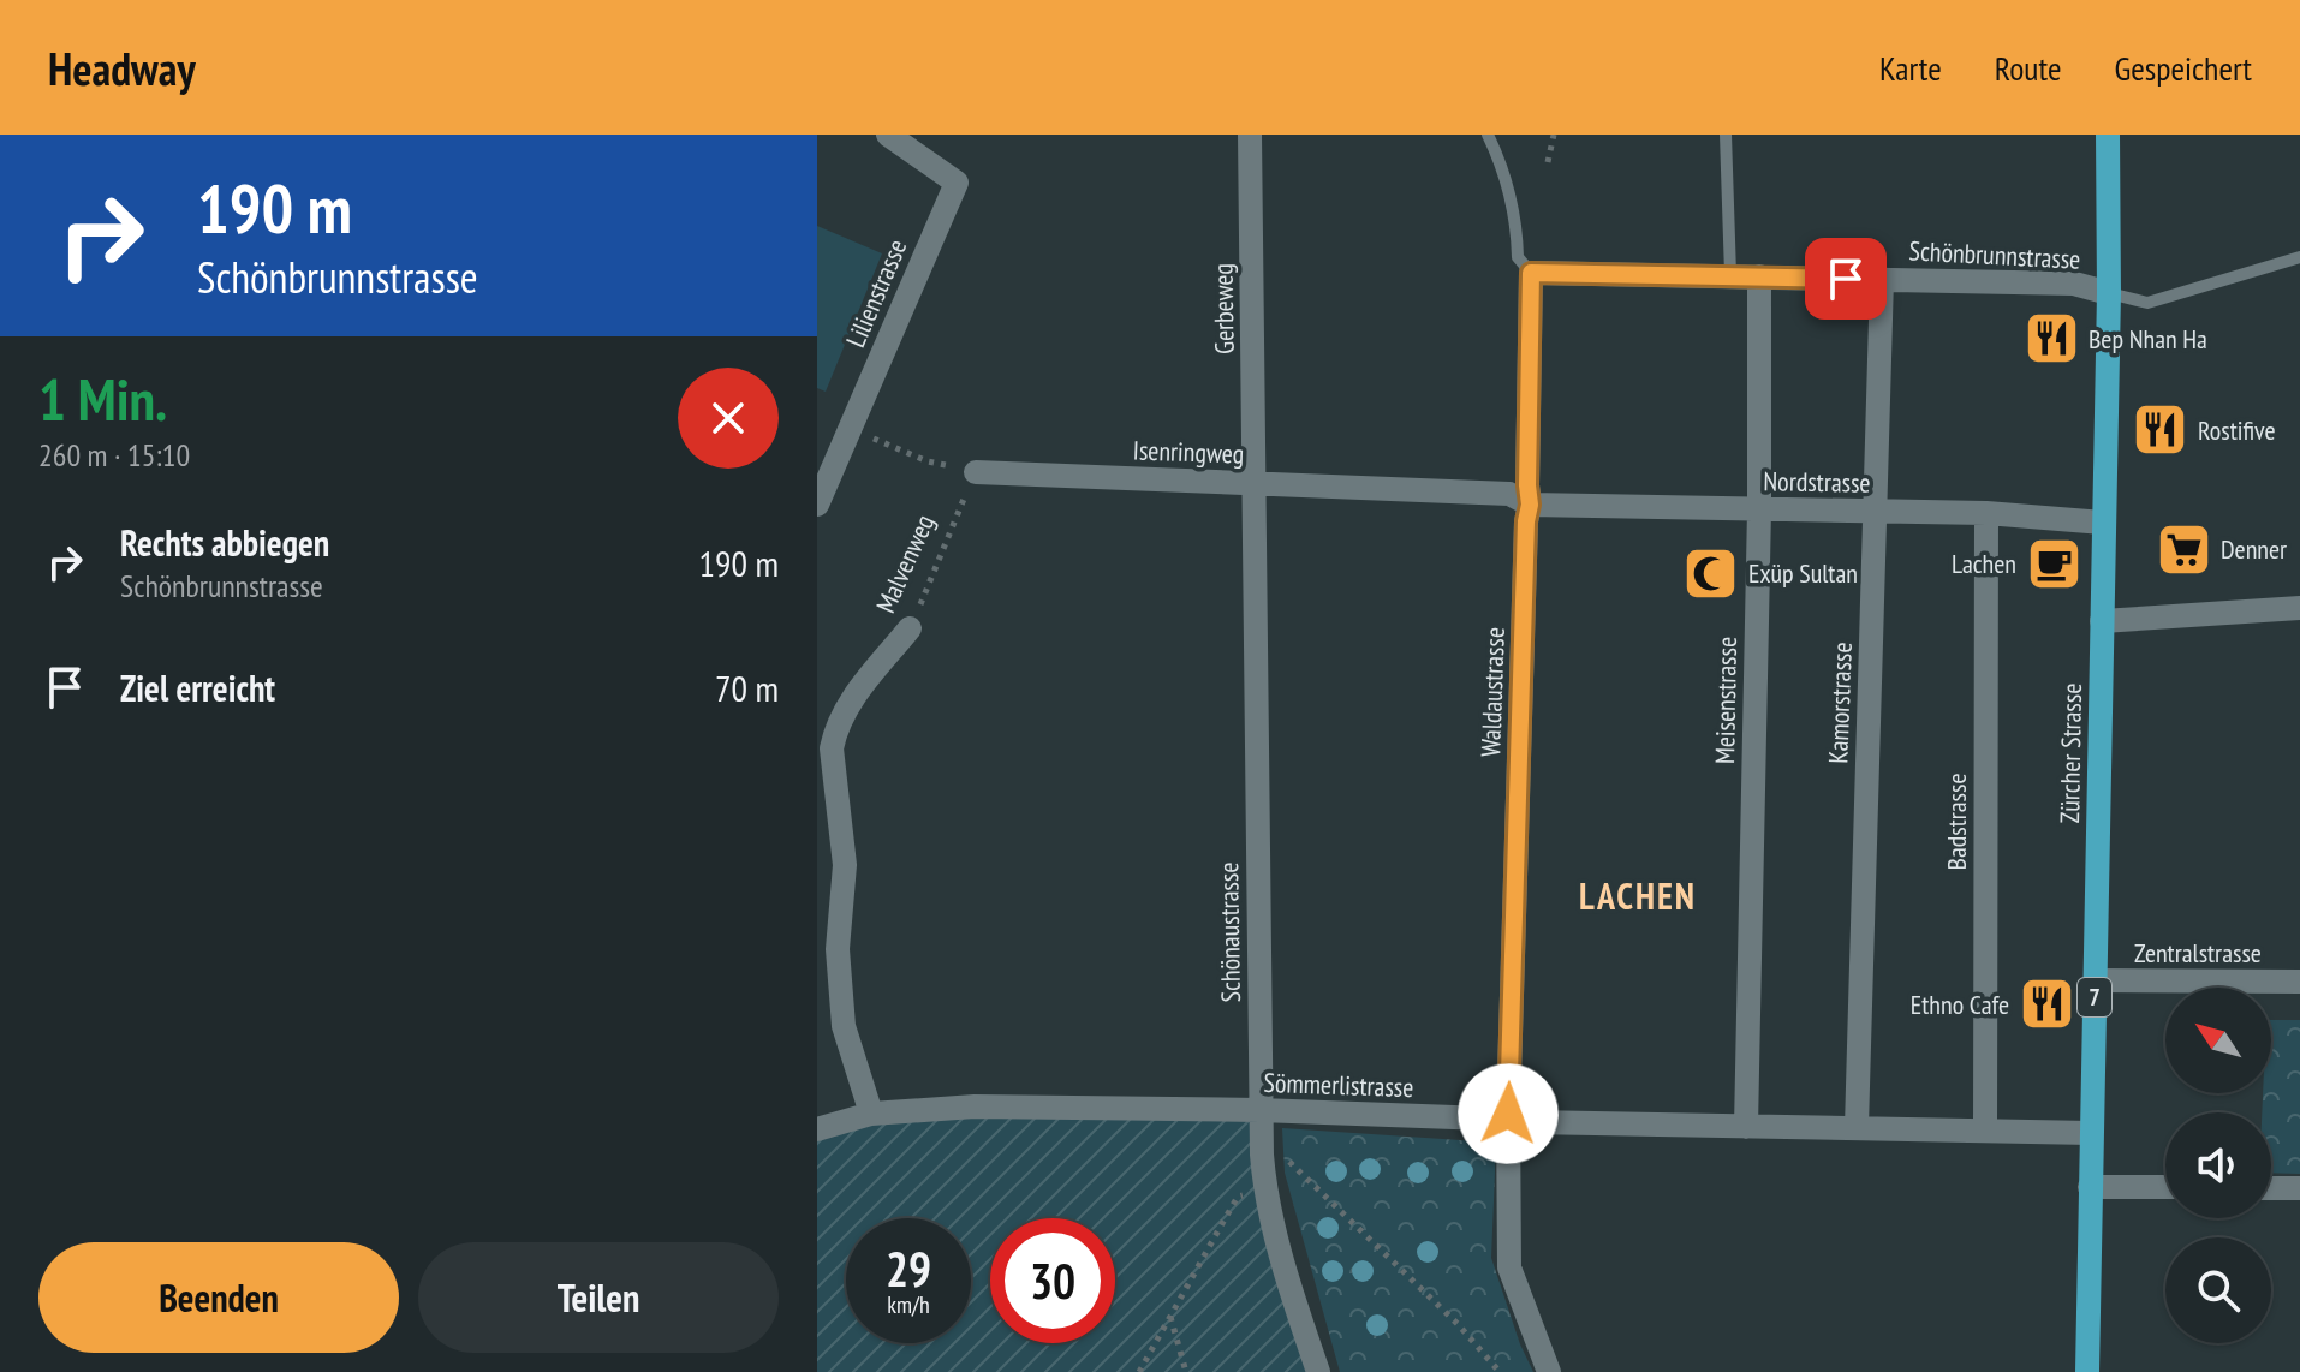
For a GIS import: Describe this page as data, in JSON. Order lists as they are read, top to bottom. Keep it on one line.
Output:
{"streets":{"main road":["Zürcher Strasse","7"],"street":["Schönbrunnstrasse","Lilienstrasse","Gerbeweg","Isenringweg","Nordstrasse","Malvenweg","Waldaustrasse","Meisenstrasse","Kamorstrasse","Badstrasse","Schönaustrasse","Zentralstrasse","Sömmerlistrasse"]},"crossings":[["Schönbrunnstrasse","Waldaustrasse"],["Schönbrunnstrasse","Meisenstrasse"],["Schönbrunnstrasse","Kamorstrasse"],["Schönbrunnstrasse","Zürcher Strasse"],["Gerbeweg","Isenringweg"],["Gerbeweg","Schönaustrasse"],["Isenringweg","Nordstrasse"],["Isenringweg","Malvenweg"],["Isenringweg","Waldaustrasse"],["Isenringweg","Schönaustrasse"],["Nordstrasse","Waldaustrasse"],["Nordstrasse","Meisenstrasse"],["Nordstrasse","Kamorstrasse"],["Nordstrasse","Zürcher Strasse"],["Nordstrasse","Badstrasse"],["Malvenweg","Sömmerlistrasse"],["Waldaustrasse","Sömmerlistrasse"],["Meisenstrasse","Sömmerlistrasse"],["Kamorstrasse","Sömmerlistrasse"],["Zürcher Strasse","Zentralstrasse"],["Zürcher Strasse","Sömmerlistrasse"],["Badstrasse","Sömmerlistrasse"],["Schönaustrasse","Sömmerlistrasse"]],"districts":["LACHEN"],"places":{"restaurant":["Bep Nhan Ha","Rostifive","Ethno Cafe"],"supermarket":["Denner"],"cafe":["Lachen"],"mosque":["Exüp Sultan"]},"north":"top left","page":{"header":"Headway","nav":["Karte","Route","Gespeichert"],"turn":["190 m","Schönbrunnstrasse"],"heading":["1 Min.","260 m · 15:10"],"list":[{"name":"Rechts abbiegen","note":"Schönbrunnstrasse","value":"190 m"},{"name":"Ziel erreicht","value":"70 m"}],"speed":"29 km/h","limit":"30","buttons":["Beenden","Teilen"]}}
